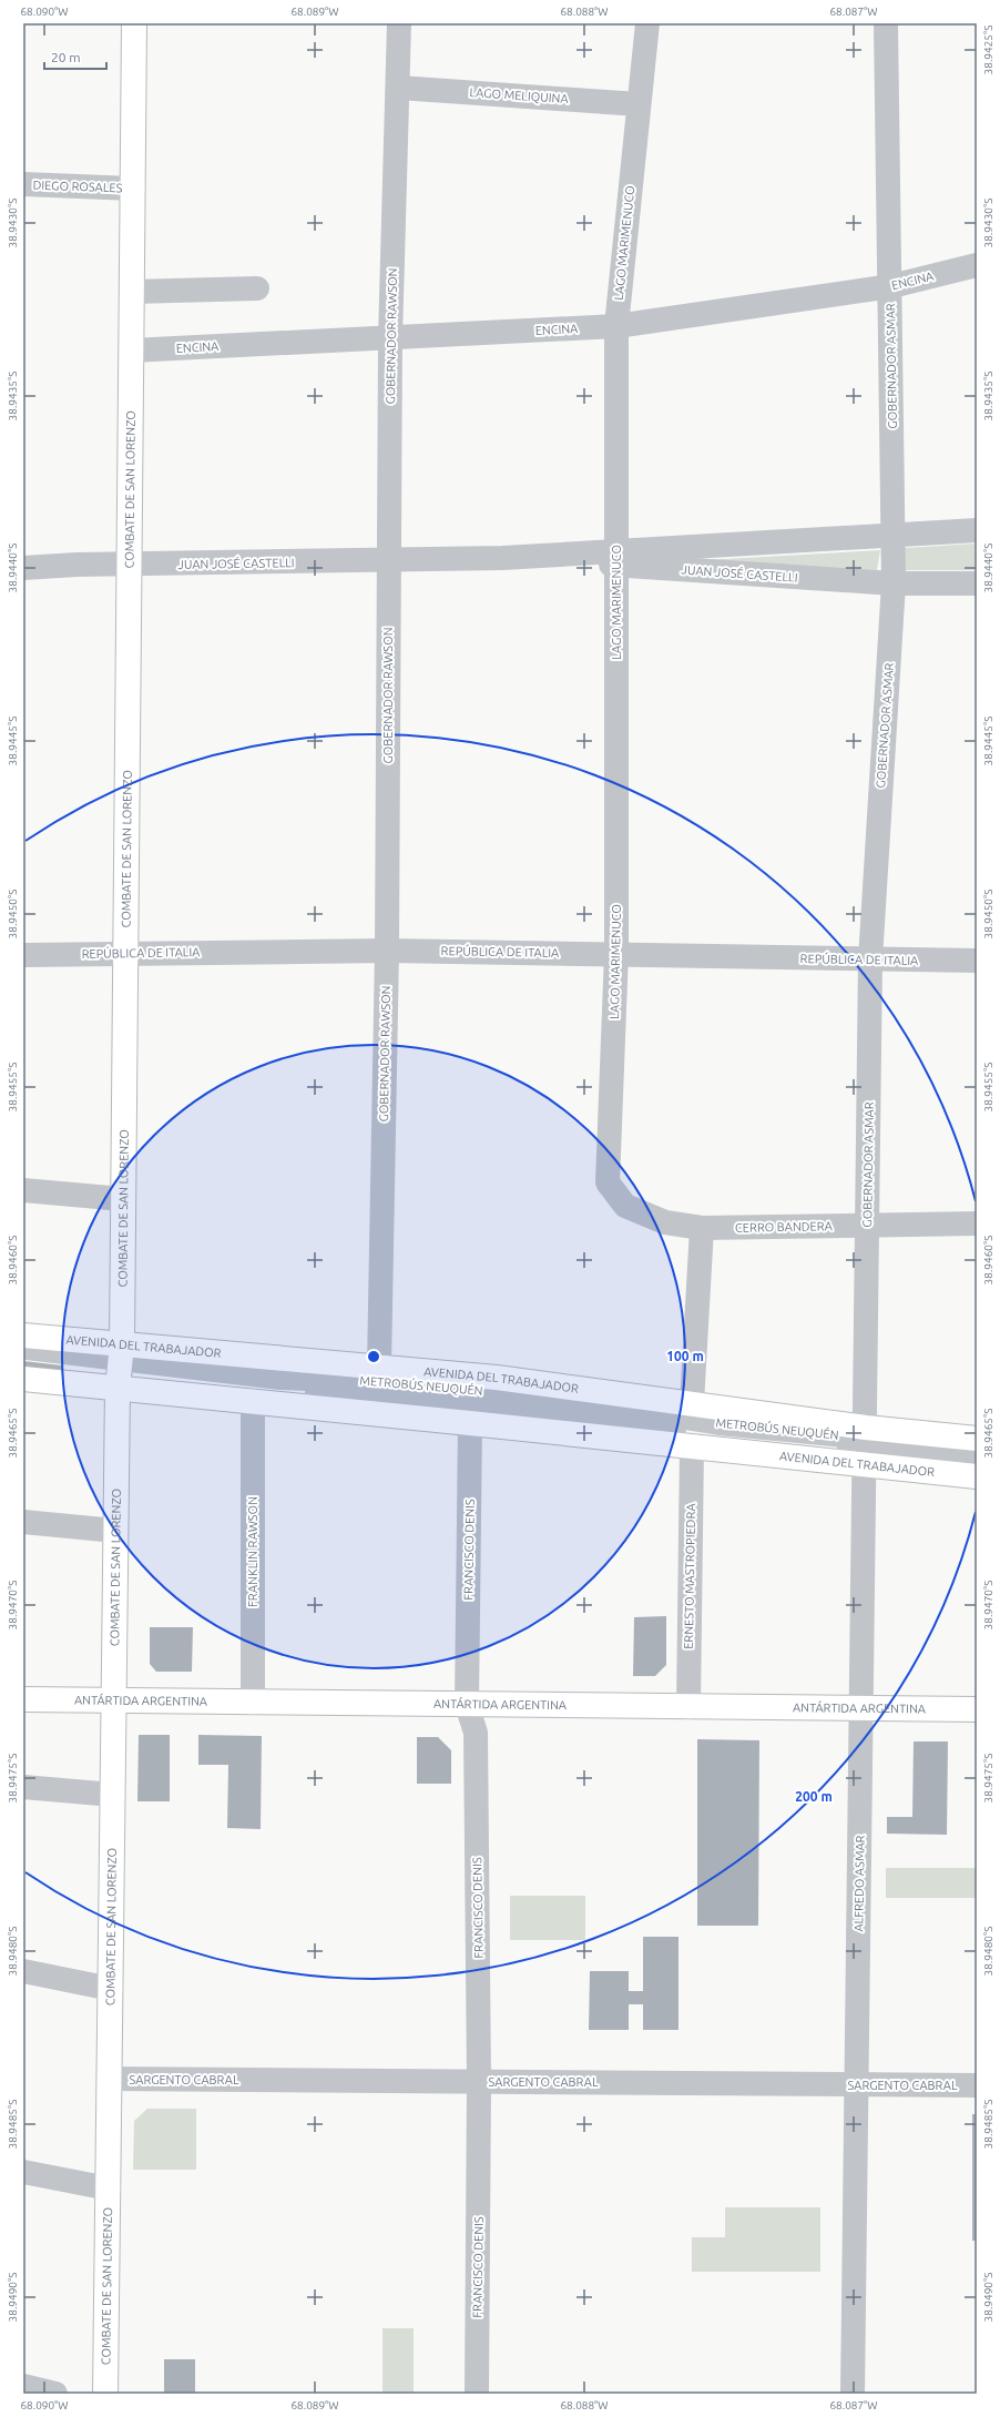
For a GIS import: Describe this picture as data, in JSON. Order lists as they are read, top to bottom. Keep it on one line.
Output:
{"streets":{"main road":["COMBATE DE SAN LORENZO","AVENIDA DEL TRABAJADOR","ANTÁRTIDA ARGENTINA"],"street":["LAGO MELIQUINA","DIEGO ROSALES","LAGO MARIMENUCO","ENCINA","GOBERNADOR RAWSON","GOBERNADOR ASMAR","JUAN JOSÉ CASTELLI","REPÚBLICA DE ITALIA","CERRO BANDERA","METROBÚS NEUQUÉN","FRANCISCO DENIS","FRANKLIN RAWSON","ERNESTO MASTROPIEDRA","ALFREDO ASMAR","SARGENTO CABRAL"]},"crossings":[["LAGO MELIQUINA","LAGO MARIMENUCO"],["LAGO MELIQUINA","GOBERNADOR RAWSON"],["DIEGO ROSALES","COMBATE DE SAN LORENZO"],["LAGO MARIMENUCO","ENCINA"],["LAGO MARIMENUCO","JUAN JOSÉ CASTELLI"],["LAGO MARIMENUCO","REPÚBLICA DE ITALIA"],["LAGO MARIMENUCO","CERRO BANDERA"],["ENCINA","GOBERNADOR RAWSON"],["ENCINA","GOBERNADOR ASMAR"],["ENCINA","COMBATE DE SAN LORENZO"],["GOBERNADOR RAWSON","JUAN JOSÉ CASTELLI"],["GOBERNADOR RAWSON","REPÚBLICA DE ITALIA"],["GOBERNADOR RAWSON","AVENIDA DEL TRABAJADOR"],["GOBERNADOR ASMAR","JUAN JOSÉ CASTELLI"],["GOBERNADOR ASMAR","REPÚBLICA DE ITALIA"],["GOBERNADOR ASMAR","CERRO BANDERA"],["GOBERNADOR ASMAR","AVENIDA DEL TRABAJADOR"],["GOBERNADOR ASMAR","METROBÚS NEUQUÉN"],["GOBERNADOR ASMAR","ALFREDO ASMAR"],["COMBATE DE SAN LORENZO","JUAN JOSÉ CASTELLI"],["COMBATE DE SAN LORENZO","REPÚBLICA DE ITALIA"],["COMBATE DE SAN LORENZO","AVENIDA DEL TRABAJADOR"],["COMBATE DE SAN LORENZO","METROBÚS NEUQUÉN"],["COMBATE DE SAN LORENZO","ANTÁRTIDA ARGENTINA"],["COMBATE DE SAN LORENZO","SARGENTO CABRAL"],["AVENIDA DEL TRABAJADOR","METROBÚS NEUQUÉN"],["AVENIDA DEL TRABAJADOR","FRANCISCO DENIS"],["AVENIDA DEL TRABAJADOR","FRANKLIN RAWSON"],["AVENIDA DEL TRABAJADOR","ERNESTO MASTROPIEDRA"],["AVENIDA DEL TRABAJADOR","ALFREDO ASMAR"],["METROBÚS NEUQUÉN","ALFREDO ASMAR"],["FRANCISCO DENIS","ANTÁRTIDA ARGENTINA"],["FRANCISCO DENIS","SARGENTO CABRAL"],["FRANKLIN RAWSON","ANTÁRTIDA ARGENTINA"],["ERNESTO MASTROPIEDRA","ANTÁRTIDA ARGENTINA"],["ANTÁRTIDA ARGENTINA","ALFREDO ASMAR"],["ALFREDO ASMAR","SARGENTO CABRAL"]],"scale_bar":"20 m","coordinates":["68.090°W","68.089°W","68.088°W","68.087°W","38.9425°S","38.9430°S","38.9435°S","38.9440°S","38.9445°S","38.9450°S","38.9455°S","38.9460°S","38.9465°S","38.9470°S","38.9475°S","38.9480°S","38.9485°S","38.9490°S"],"rings":["100 m","200 m"]}
